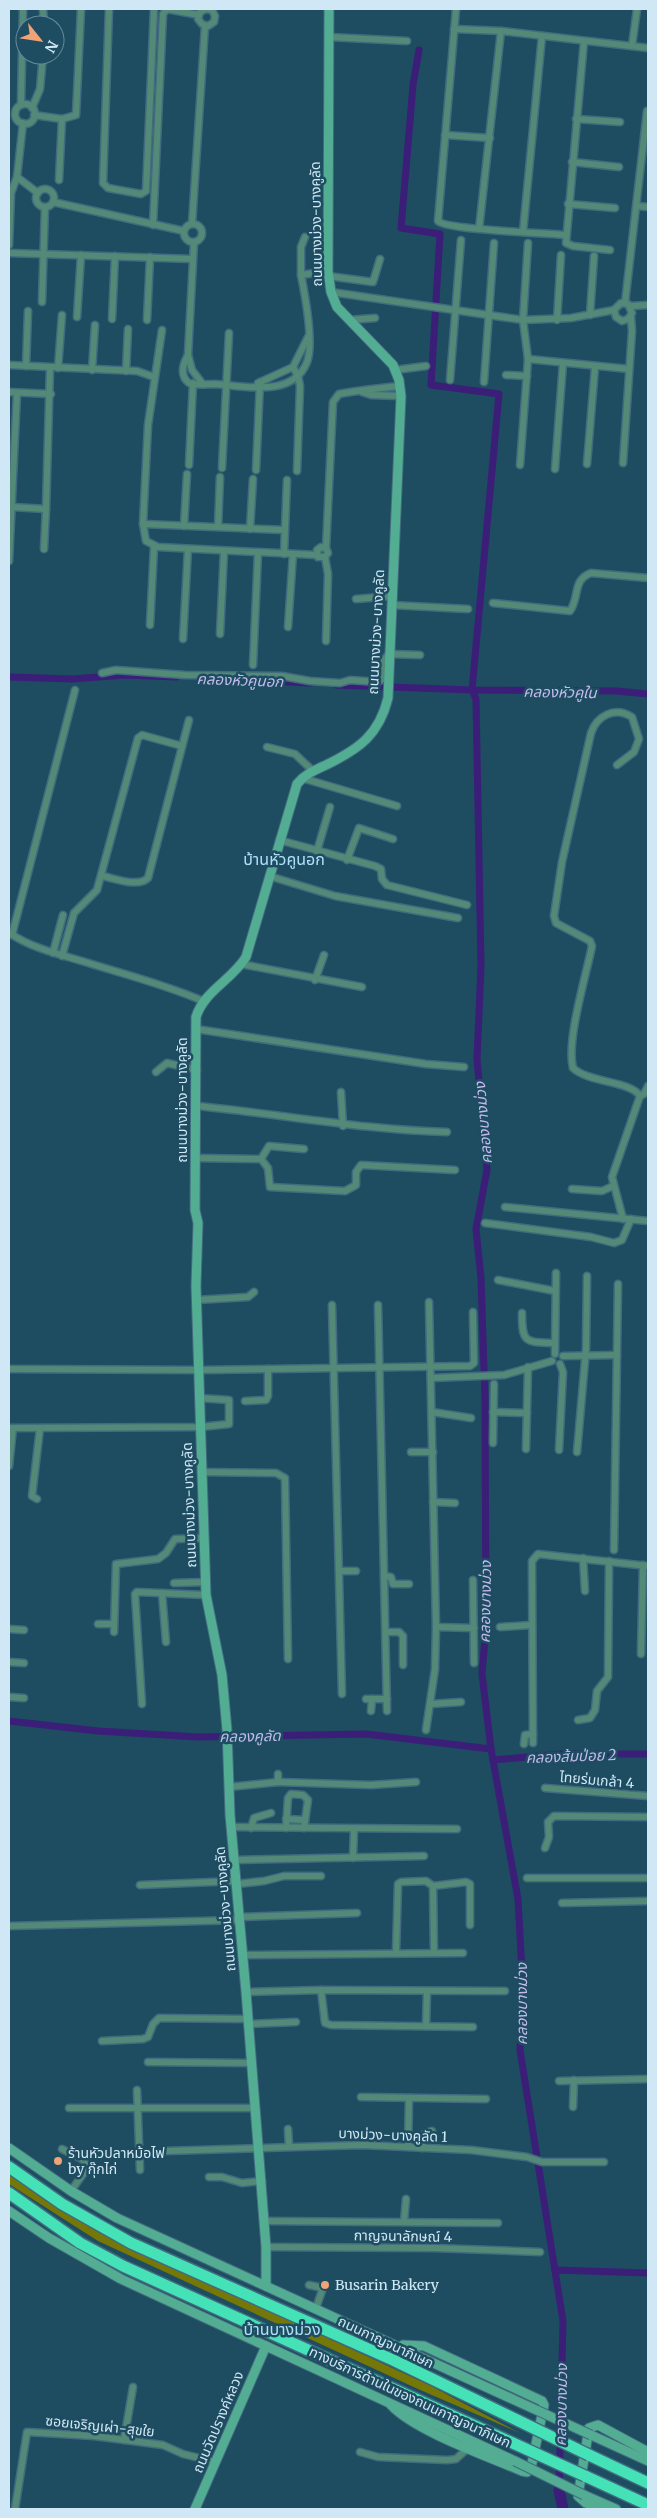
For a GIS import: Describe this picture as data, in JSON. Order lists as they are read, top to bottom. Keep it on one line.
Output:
{"streets":{"highway":["ถนนกาญจนาภิเษก"],"street":["ถนนบางม่วง-บางคูลัด","ไทยร่มเกล้า 4","บางม่วง-บางคูลัด 1","กาญจนาลักษณ์ 4","ทางบริการด้านในของถนนกาญจนาภิเษก","ถนนวัดปรางค์หลวง","ซอยเจริญเผ่า-สุขใย"]},"crossings":[["ถนนบางม่วง-บางคูลัด","บางม่วง-บางคูลัด 1"],["ถนนบางม่วง-บางคูลัด","กาญจนาลักษณ์ 4"],["ทางบริการด้านในของถนนกาญจนาภิเษก","ถนนวัดปรางค์หลวง"],["ถนนวัดปรางค์หลวง","ซอยเจริญเผ่า-สุขใย"]],"districts":["บ้านหัวคูนอก","บ้านบางม่วง"],"water":["คลองหัวคูนอก","คลองหัวคูใน","คลองบางม่วง","คลองคูลัด","คลองส้มป่อย 2"],"places":["ร้านหัวปลาหม้อไฟ by กุ๊กไก่","Busarin Bakery"],"north":"bottom right"}
